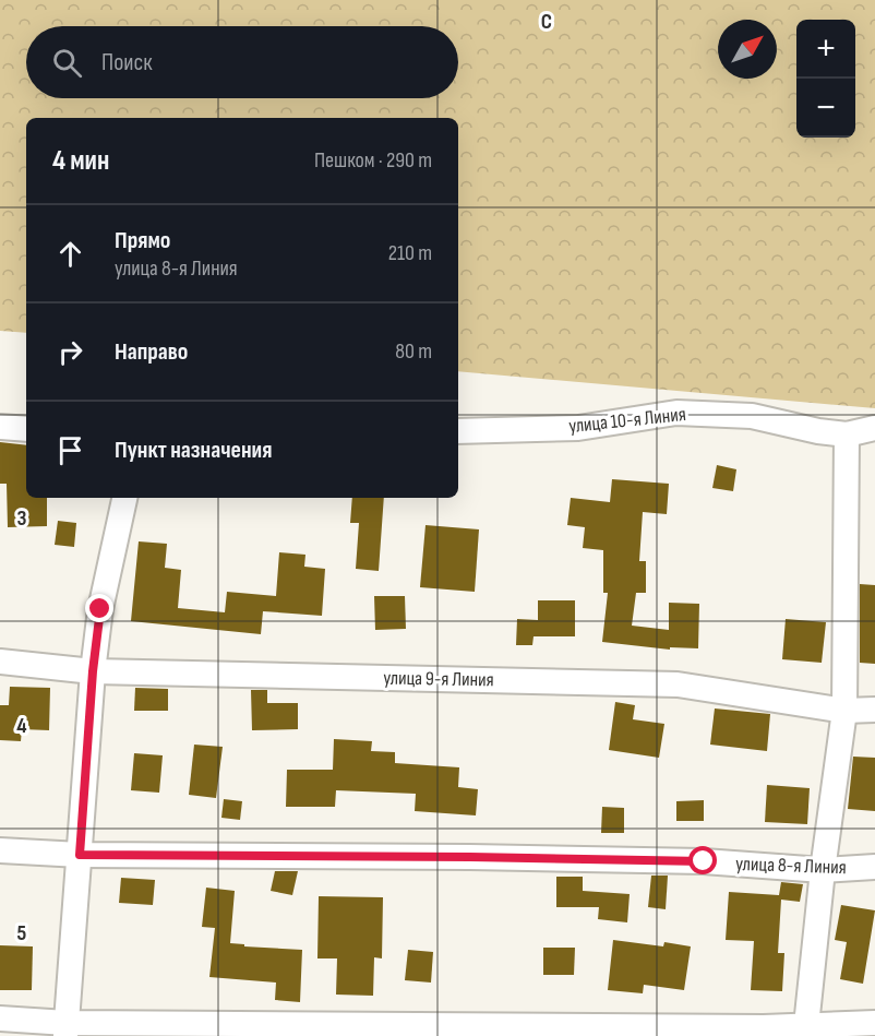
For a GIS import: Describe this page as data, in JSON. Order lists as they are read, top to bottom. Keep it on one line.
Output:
{"streets":{"street":["улица 10-я Линия","улица 9-я Линия","улица 8-я Линия"]},"north":"top right","page":{"map_buttons":["+","−"],"search":"Поиск","heading":["4 мин","Пешком · 290 m"],"list":[["Прямо","улица 8-я Линия","210 m"],["Направо","80 m"],"Пункт назначения"]},"grid":{"columns":["C"],"rows":["3","4","5"]}}
